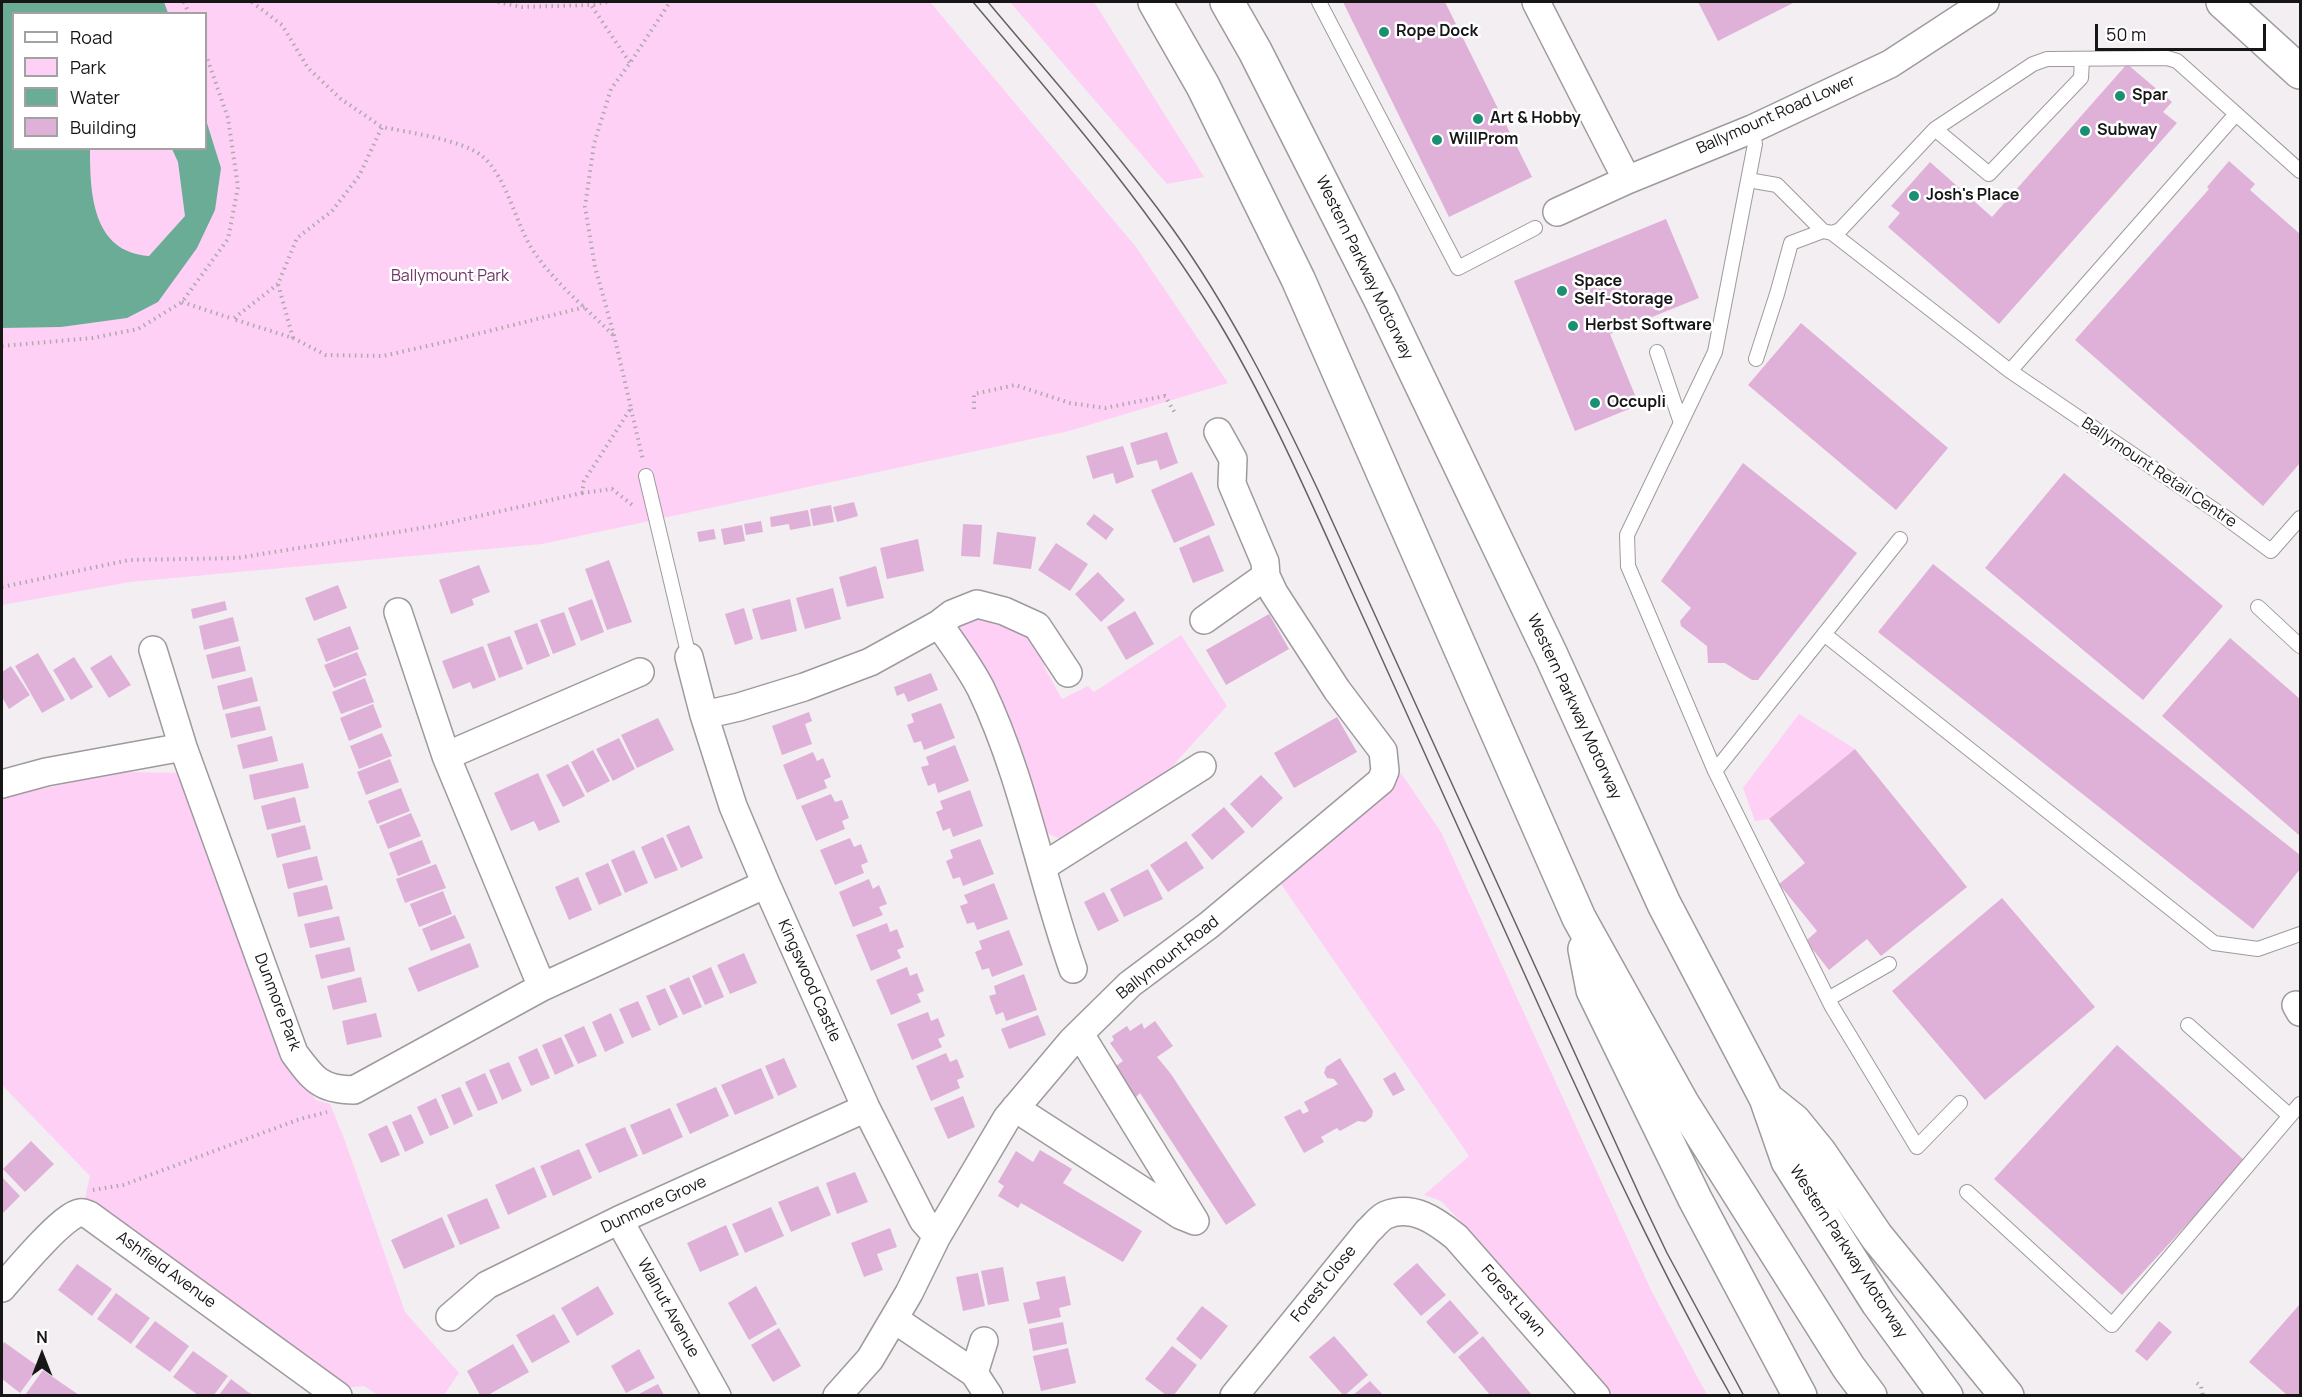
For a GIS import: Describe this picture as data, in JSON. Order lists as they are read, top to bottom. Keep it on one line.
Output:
{"streets":{"main road":["Western Parkway Motorway"],"street":["Ballymount Road Lower","Ballymount Road","Kingswood Castle","Dunmore Park","Dunmore Grove","Ashfield Avenue","Forest Close","Forest Lawn","Walnut Avenue"],"lane":["Ballymount Retail Centre"]},"crossings":[["Ballymount Road","Kingswood Castle"],["Kingswood Castle","Dunmore Park"],["Kingswood Castle","Dunmore Grove"],["Dunmore Grove","Walnut Avenue"],["Forest Close","Forest Lawn"]],"parks":["Ballymount Park"],"places":["Rope Dock","Spar","Art & Hobby","Subway","WillProm","Josh's Place","Space Self-Storage","Herbst Software","Occupli"],"legend":["Road","Park","Water","Building"],"scale_bar":"50 m","north":"top"}
